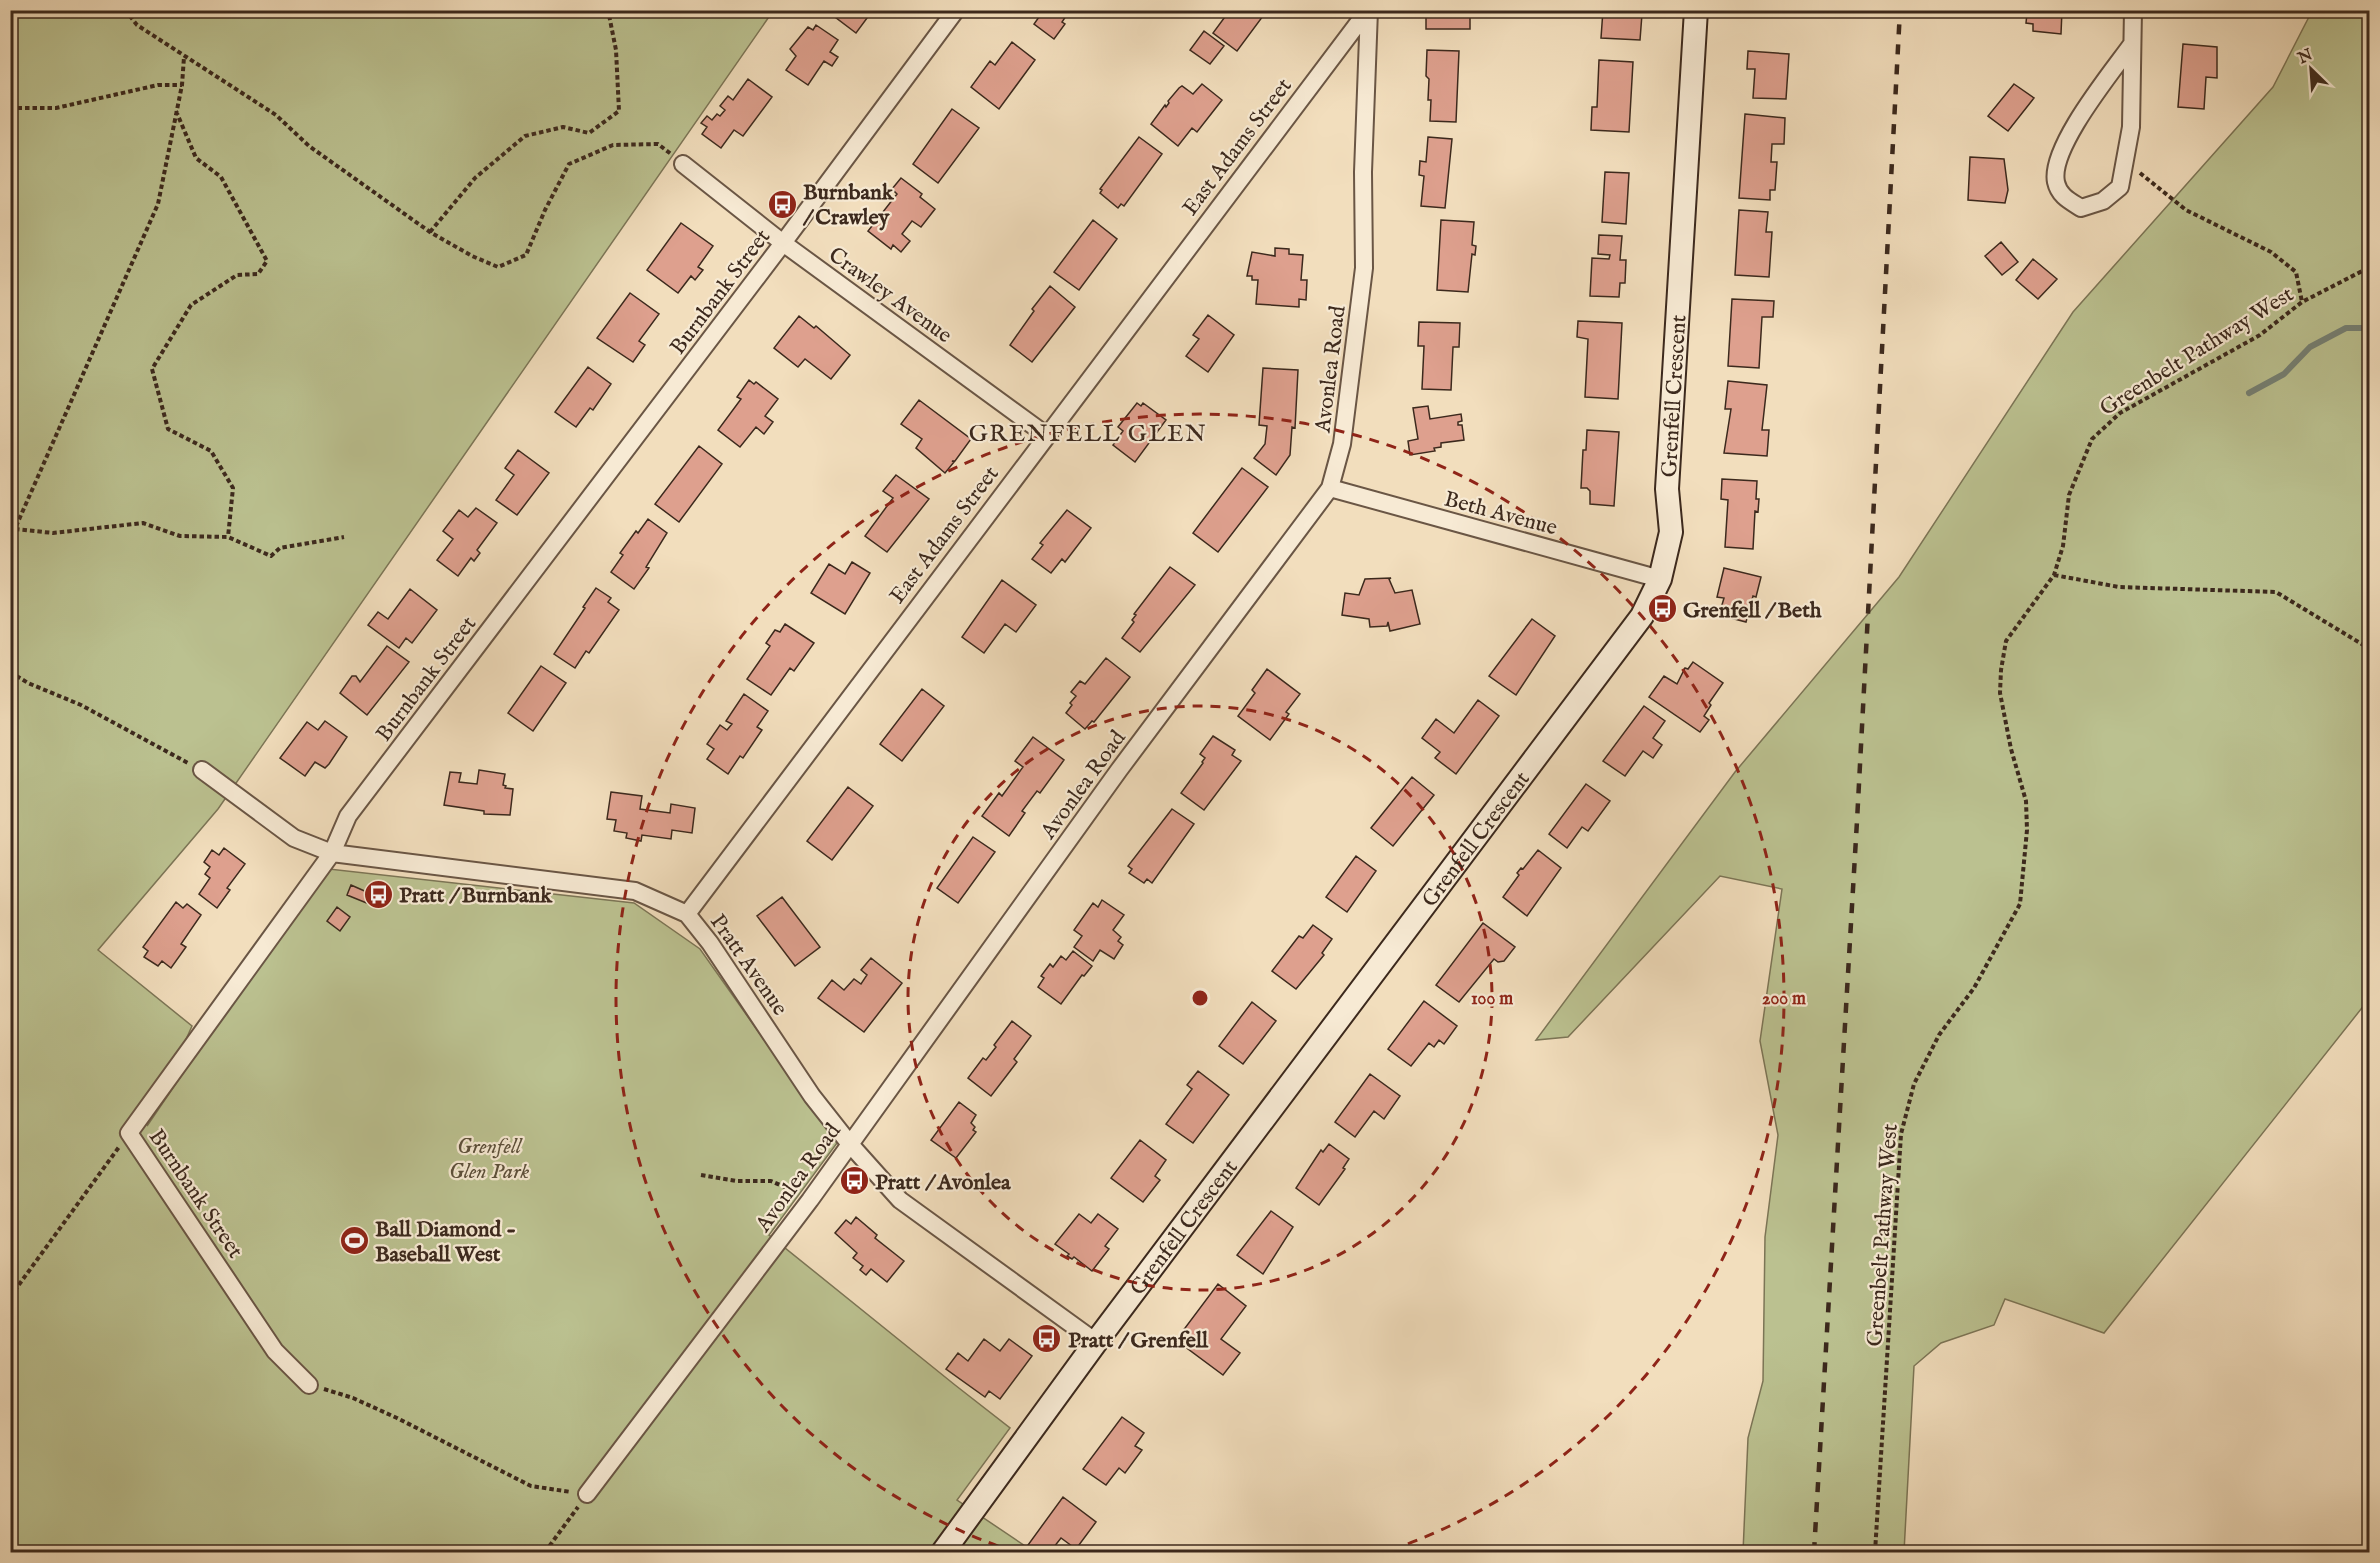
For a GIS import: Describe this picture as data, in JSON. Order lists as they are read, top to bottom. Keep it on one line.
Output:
{"streets":{"street":["East Adams Street","Burnbank Street","Crawley Avenue","Avonlea Road","Grenfell Crescent","Beth Avenue","Pratt Avenue"],"path":["Greenbelt Pathway West"]},"crossings":[["East Adams Street","Crawley Avenue"],["East Adams Street","Avonlea Road"],["East Adams Street","Pratt Avenue"],["Burnbank Street","Crawley Avenue"],["Burnbank Street","Pratt Avenue"],["Avonlea Road","Beth Avenue"],["Avonlea Road","Pratt Avenue"],["Grenfell Crescent","Beth Avenue"],["Grenfell Crescent","Pratt Avenue"]],"districts":["GRENFELL GLEN"],"parks":["Grenfell Glen Park"],"places":{"bus stop":["Burnbank / Crawley","Grenfell / Beth","Pratt / Burnbank","Pratt / Avonlea","Pratt / Grenfell"],"sports":["Ball Diamond - Baseball West"]},"north":"top left","rings":["100 m","200 m"]}
